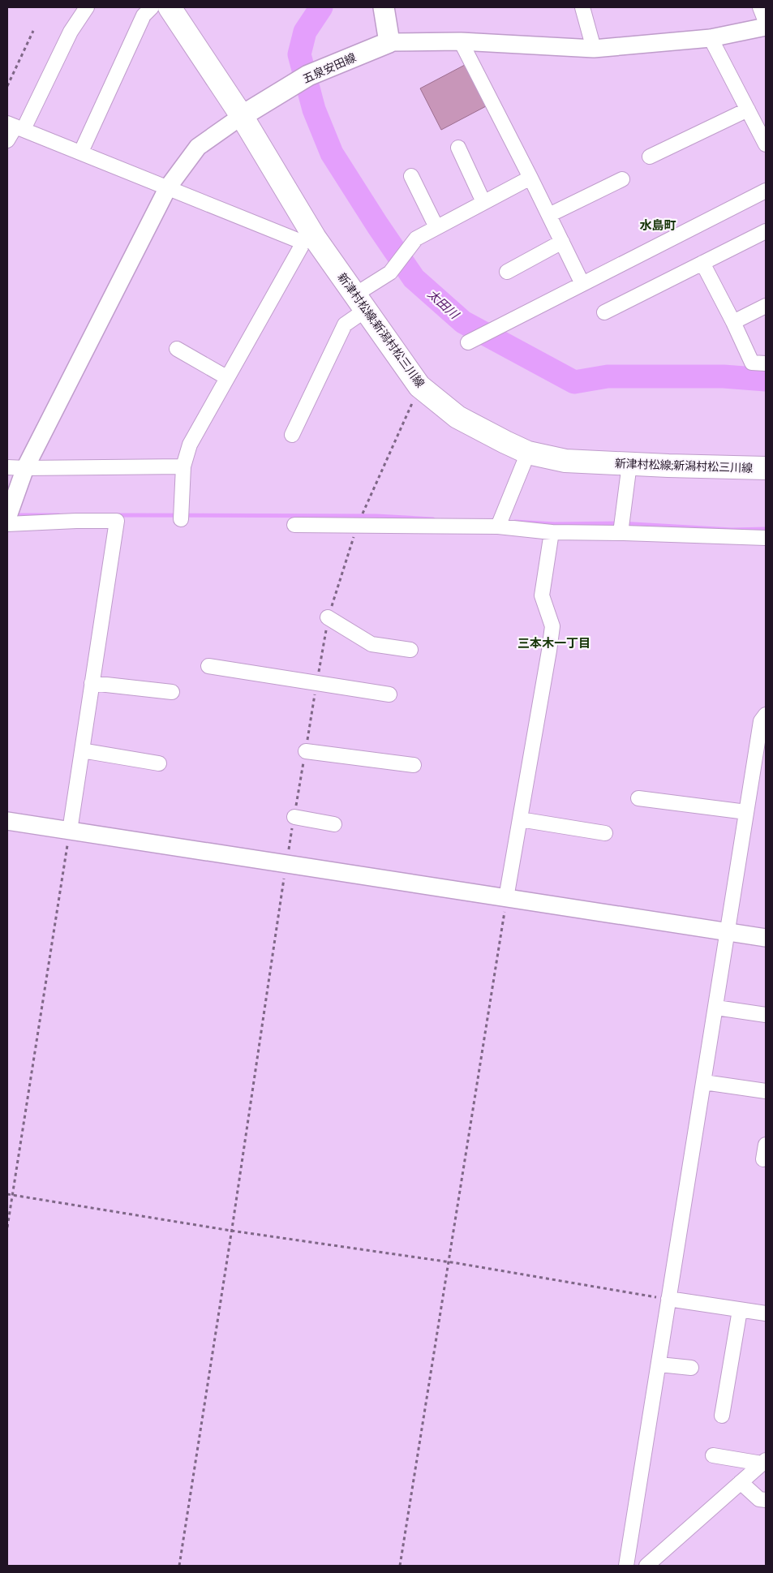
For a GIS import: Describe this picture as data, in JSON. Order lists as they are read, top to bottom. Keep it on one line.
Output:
{"streets":{"main road":["五泉安田線","新津村松線;新潟村松三川線"]},"crossings":[["五泉安田線","新津村松線;新潟村松三川線"]],"districts":["水島町","三本木一丁目"],"water":["太田川"]}
